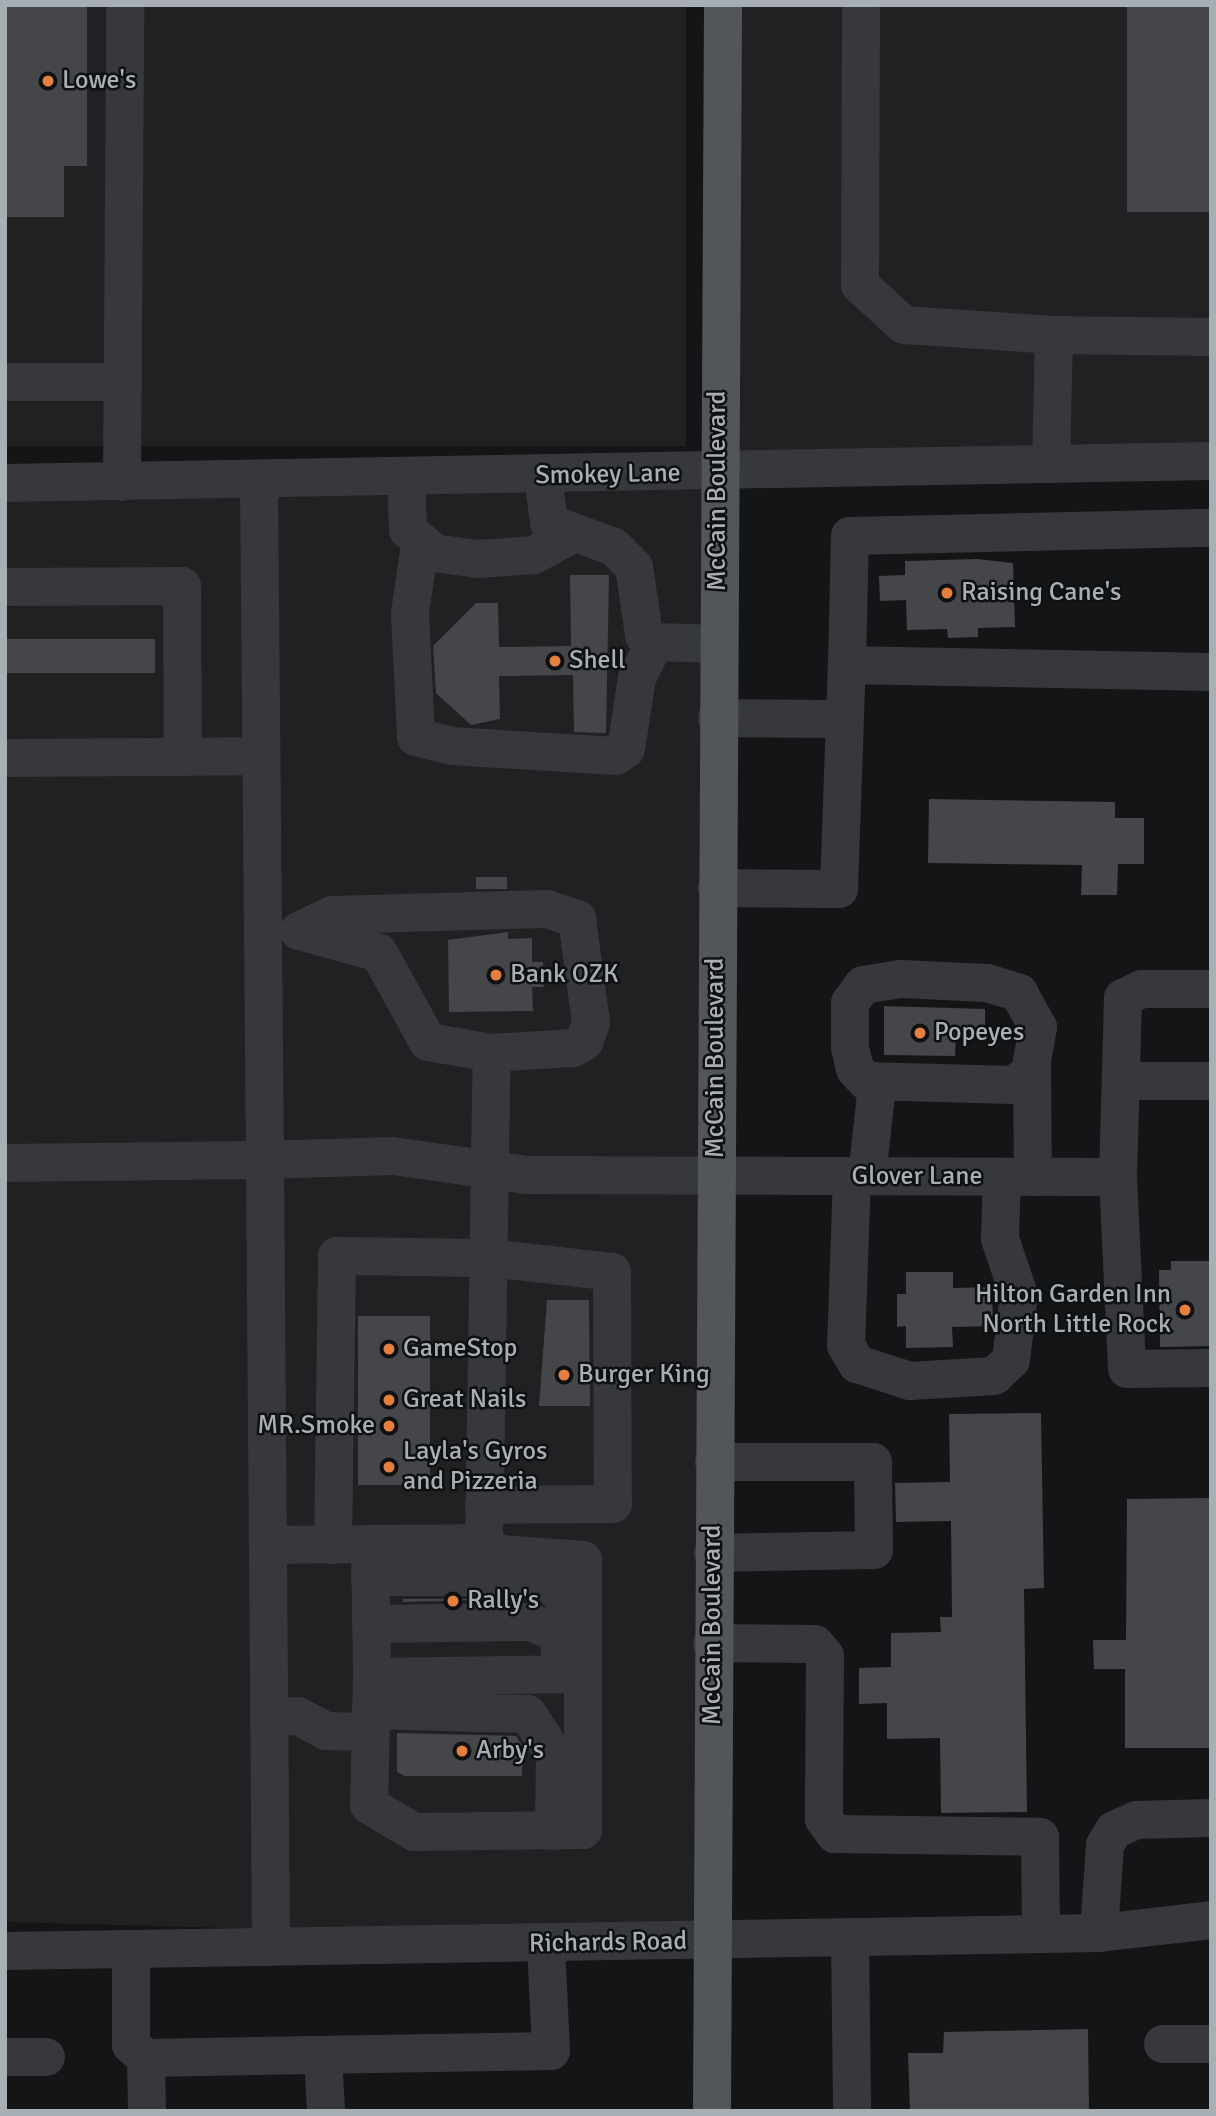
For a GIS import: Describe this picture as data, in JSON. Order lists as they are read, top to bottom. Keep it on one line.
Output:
{"streets":{"main road":["McCain Boulevard"],"street":["Smokey Lane","Glover Lane","Richards Road"]},"crossings":[["Smokey Lane","McCain Boulevard"],["McCain Boulevard","Glover Lane"],["McCain Boulevard","Richards Road"]],"places":["Lowe's","Raising Cane's","Shell","Bank OZK","Popeyes","Hilton Garden Inn North Little Rock","GameStop","Burger King","Great Nails","MR.Smoke","Layla's Gyros and Pizzeria","Rally's","Arby's"]}
